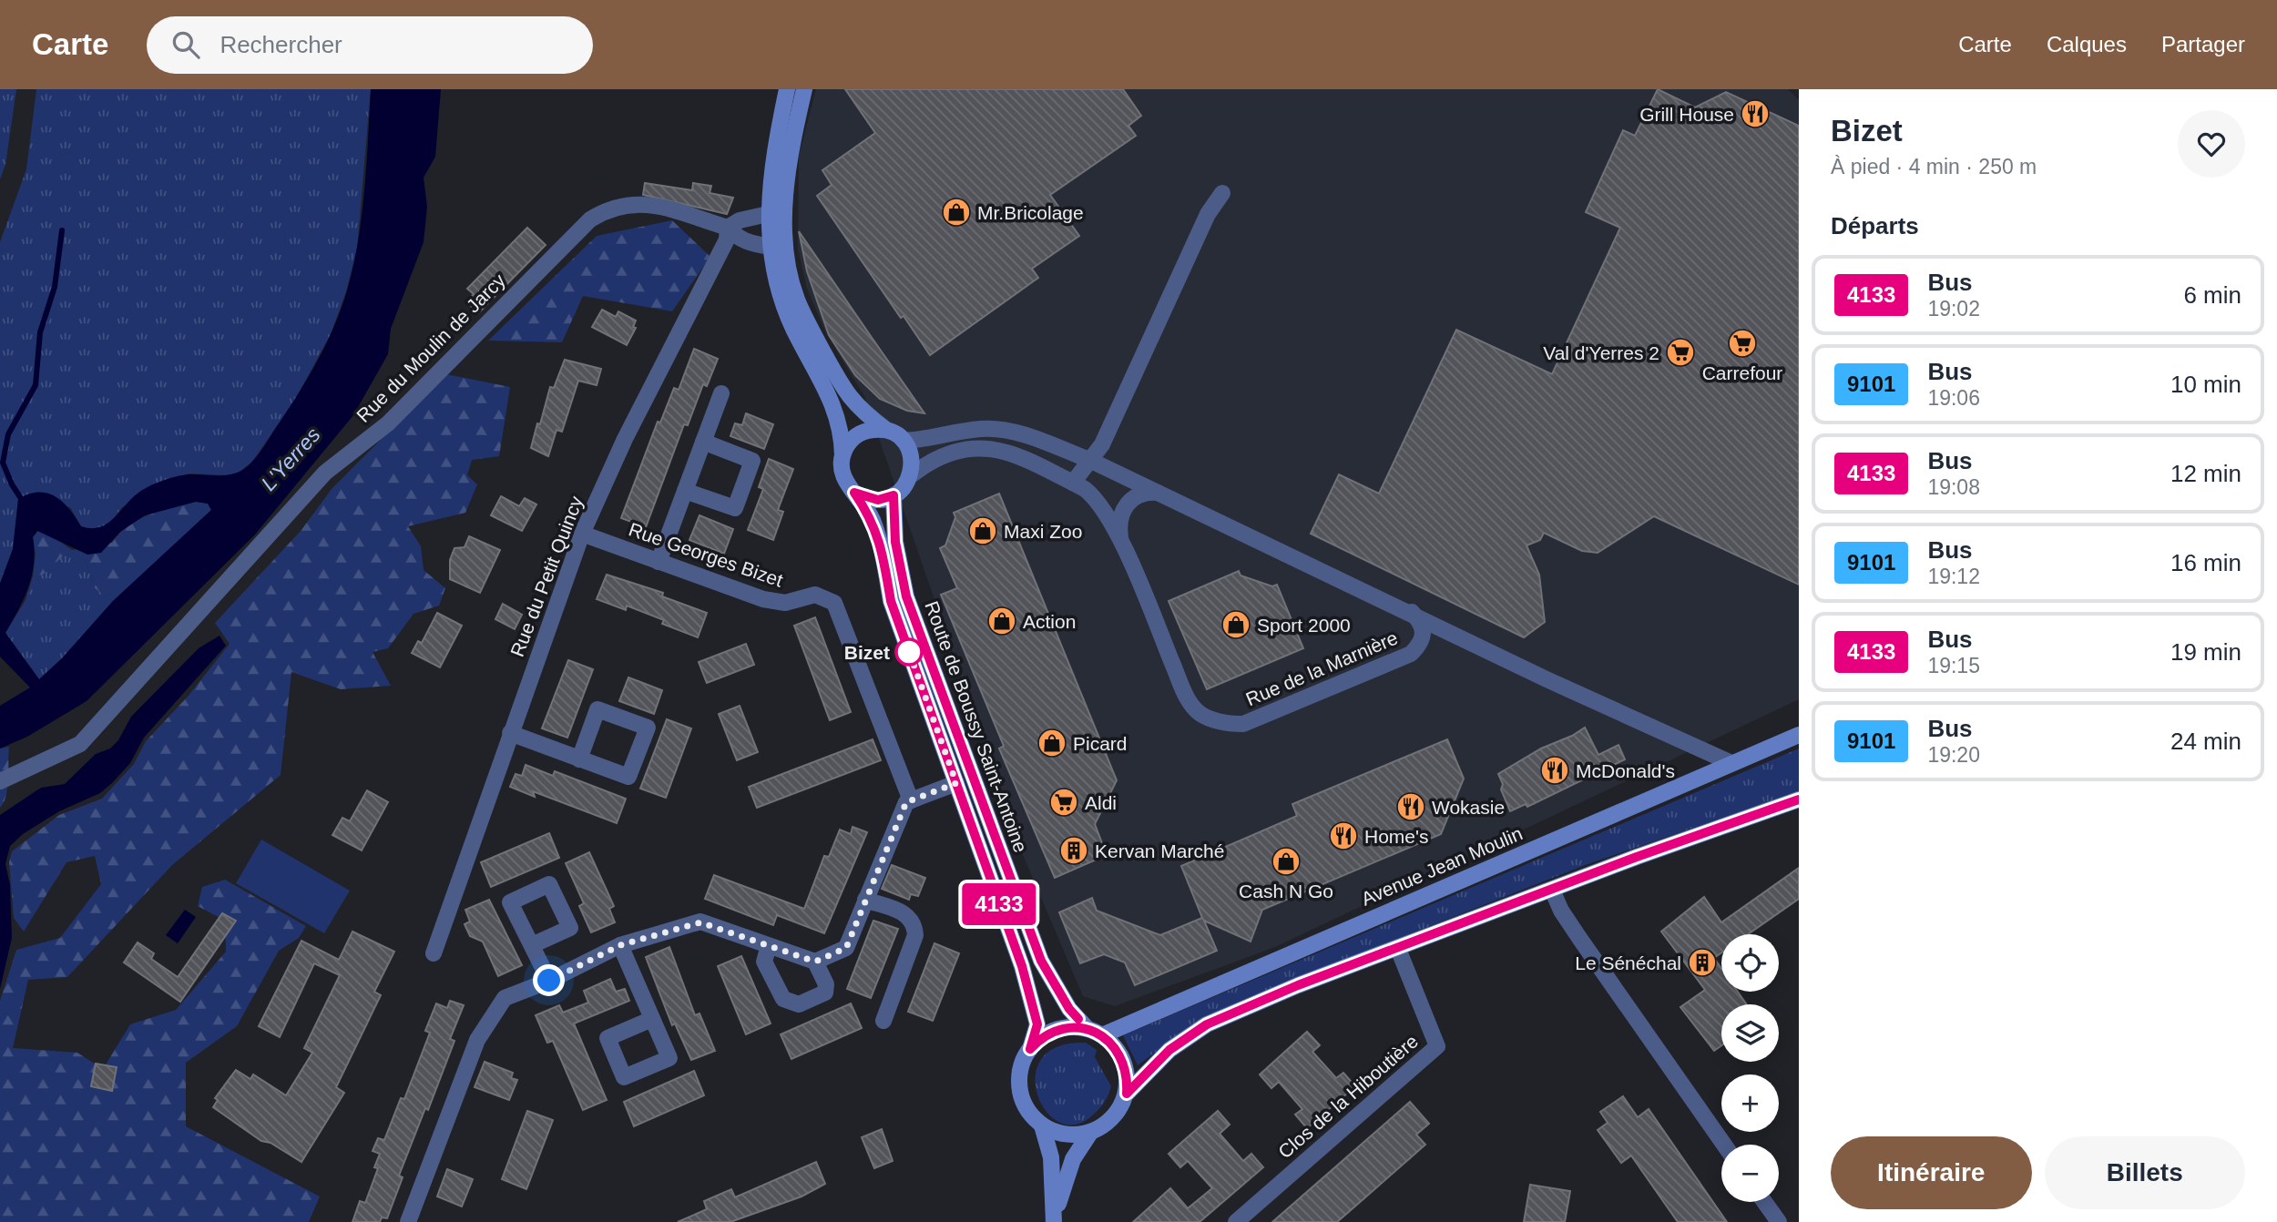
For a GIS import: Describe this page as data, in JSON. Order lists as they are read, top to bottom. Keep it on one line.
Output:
{"streets":{"main road":["Route de Boussy Saint-Antoine","Avenue Jean Moulin"],"street":["Rue du Moulin de Jarcy","Rue Georges Bizet","Rue du Petit Quincy","Rue de la Marnière","Clos de la Hiboutière"]},"crossings":[["Rue du Moulin de Jarcy","Rue du Petit Quincy"],["Rue Georges Bizet","Rue du Petit Quincy"],["Rue de la Marnière","Route de Boussy Saint-Antoine"],["Rue de la Marnière","Avenue Jean Moulin"],["Route de Boussy Saint-Antoine","Avenue Jean Moulin"]],"water":["L'Yerres"],"places":{"restaurant":["Grill House","McDonald's","Wokasie","Home's"],"shop":["Mr.Bricolage","Maxi Zoo","Action","Sport 2000","Picard","Cash N Go"],"supermarket":["Carrefour","Val d'Yerres 2","Aldi"],"other":["Bizet"],"building":["Kervan Marché","Le Sénéchal"]},"lines":["bus line 4133"],"page":{"header":"Carte","search":"Rechercher","nav":["Carte","Calques","Partager"],"on_map":"4133","heading":[["Bizet","À pied · 4 min · 250 m"],"Départs"],"list":[{"mark":"4133","name":"Bus","note":"19:02","value":"6 min"},{"mark":"9101","name":"Bus","note":"19:06","value":"10 min"},{"mark":"4133","name":"Bus","note":"19:08","value":"12 min"},{"mark":"9101","name":"Bus","note":"19:12","value":"16 min"},{"mark":"4133","name":"Bus","note":"19:15","value":"19 min"},{"mark":"9101","name":"Bus","note":"19:20","value":"24 min"}],"map_buttons":["+","−"],"buttons":["Itinéraire","Billets"]}}
